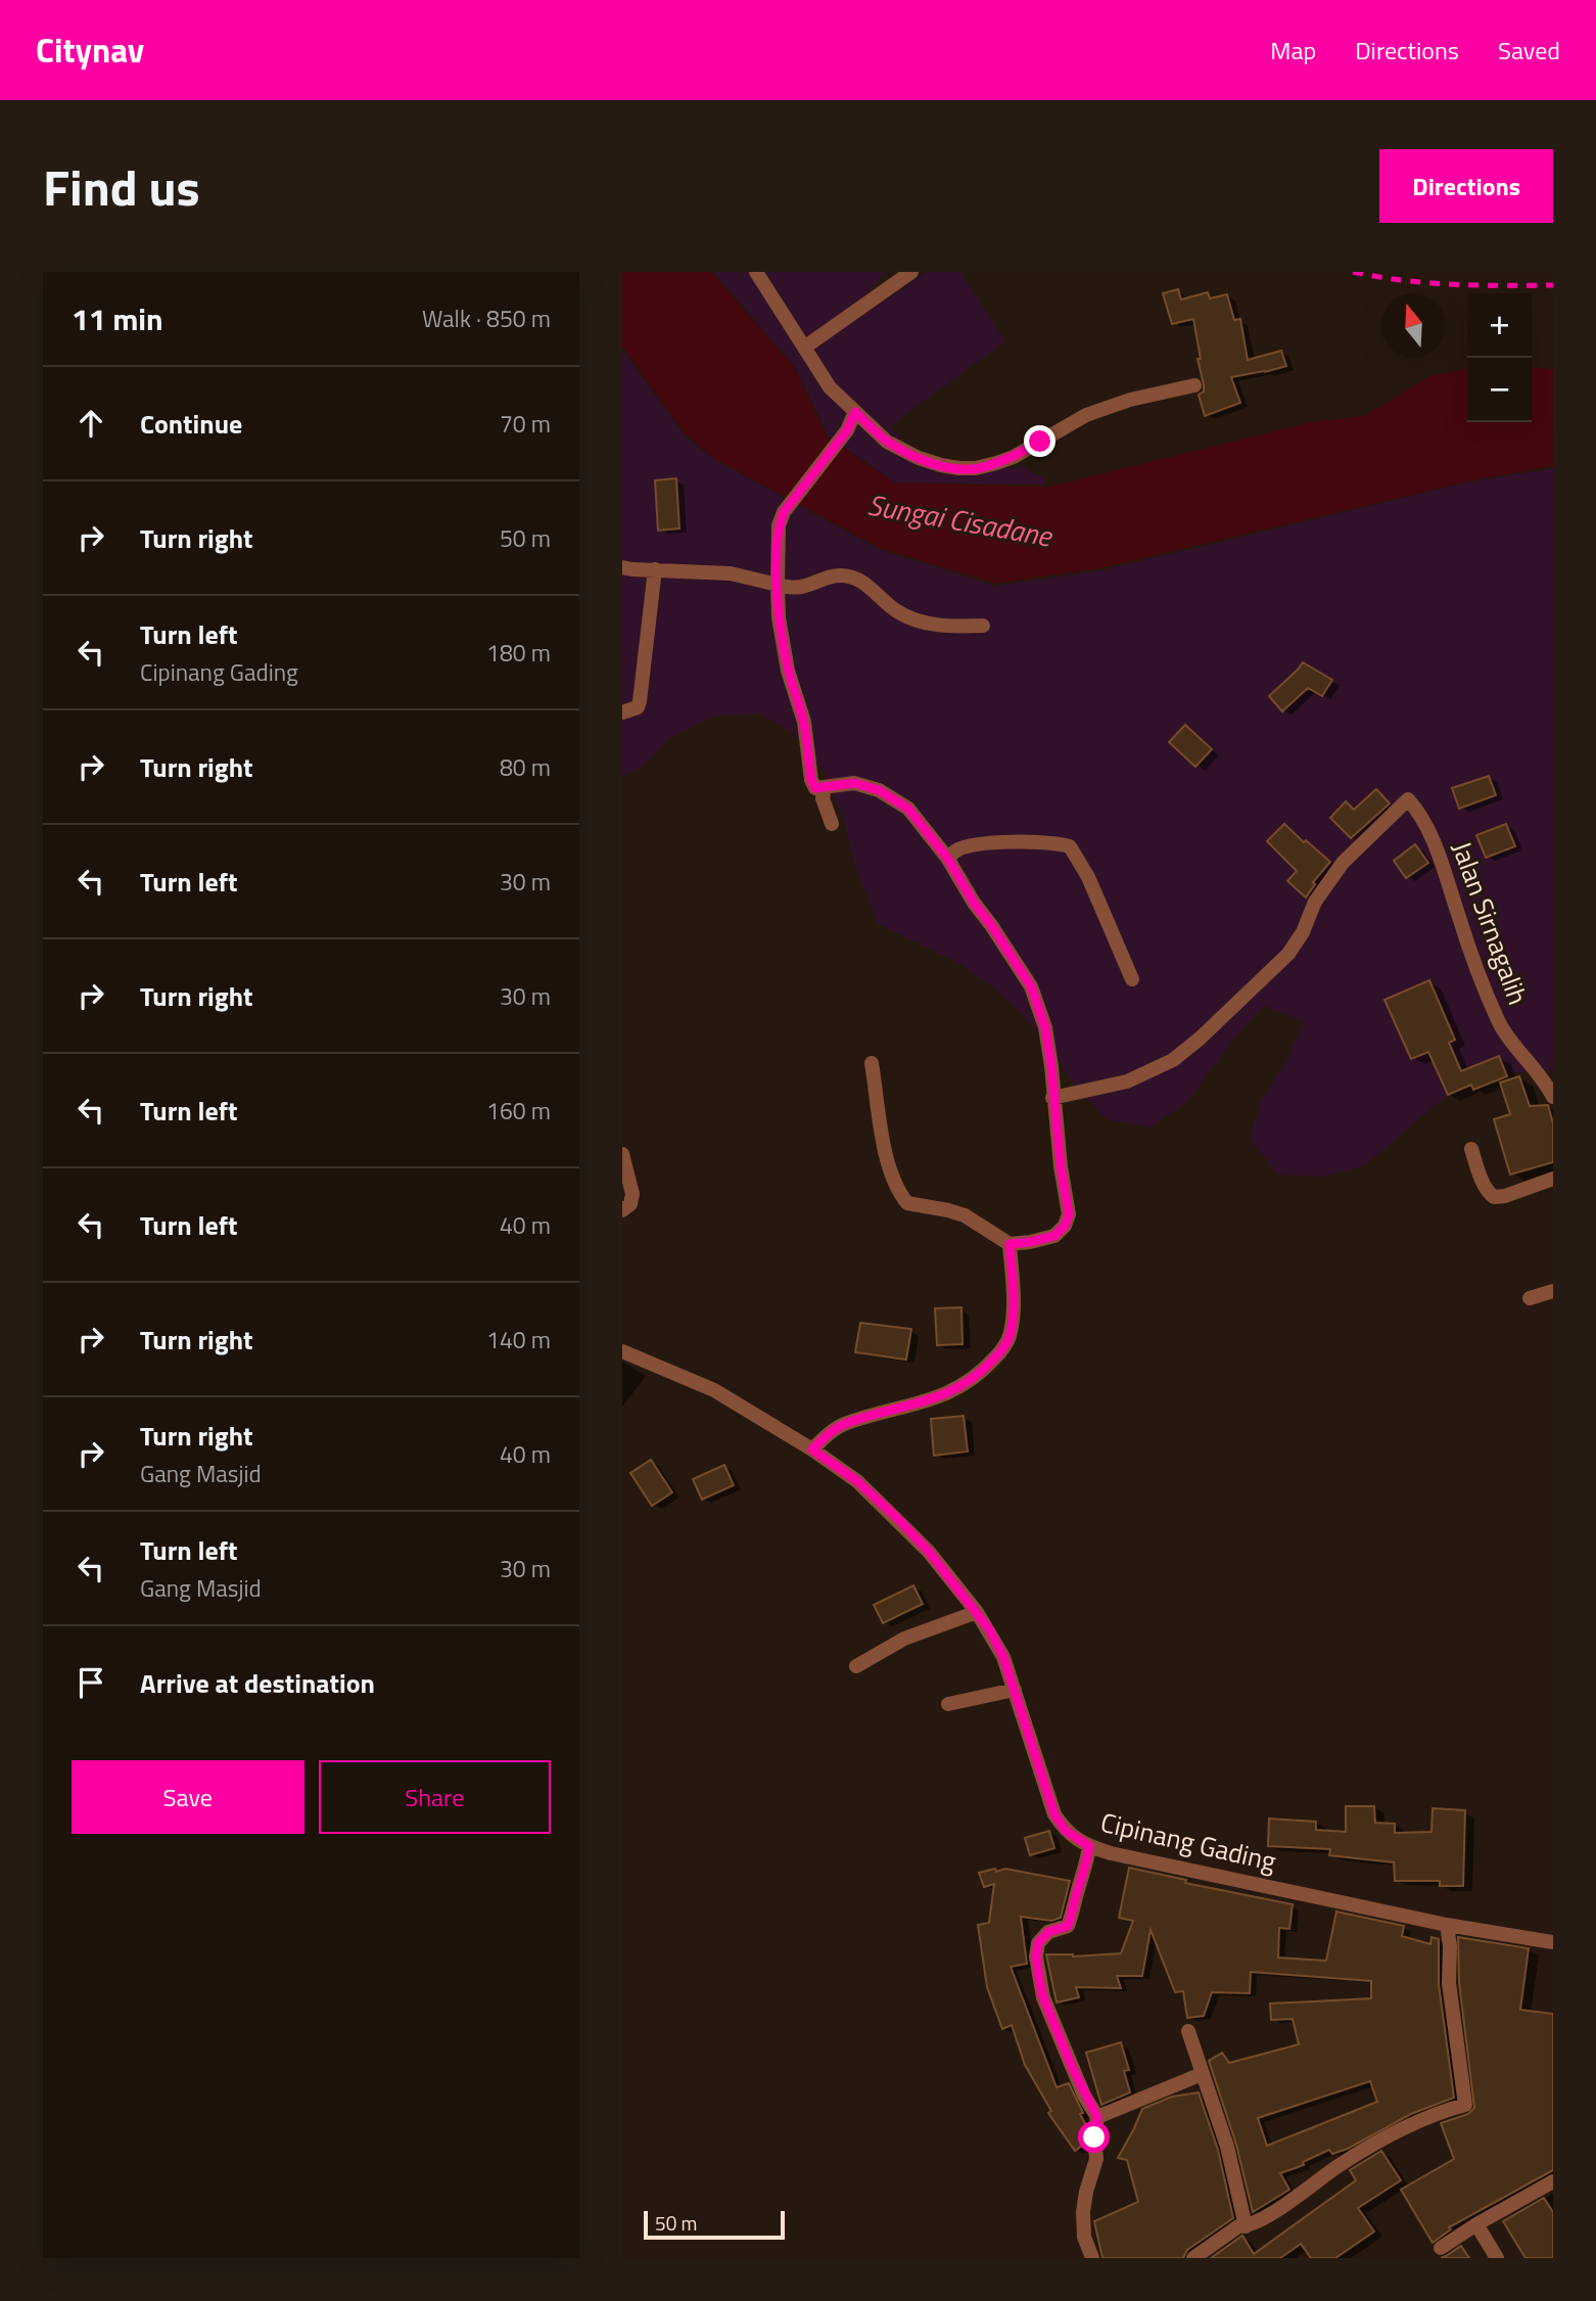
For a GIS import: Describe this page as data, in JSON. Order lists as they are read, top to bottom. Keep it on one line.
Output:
{"streets":{"street":["Jalan Sirnagalih","Cipinang Gading"]},"water":["Sungai Cisadane"],"scale_bar":"50 m","north":"top","page":{"header":"Citynav","nav":["Map","Directions","Saved"],"title":"Find us","buttons":["Directions",["Save","Share"]],"heading":["11 min","Walk · 850 m"],"map_buttons":["+","−"],"list":[["Continue","70 m"],["Turn right","50 m"],["Turn left","Cipinang Gading","180 m"],["Turn right","80 m"],["Turn left","30 m"],["Turn right","30 m"],["Turn left","160 m"],["Turn left","40 m"],["Turn right","140 m"],["Turn right","Gang Masjid","40 m"],["Turn left","Gang Masjid","30 m"],"Arrive at destination"],"scale":"50 m"}}
